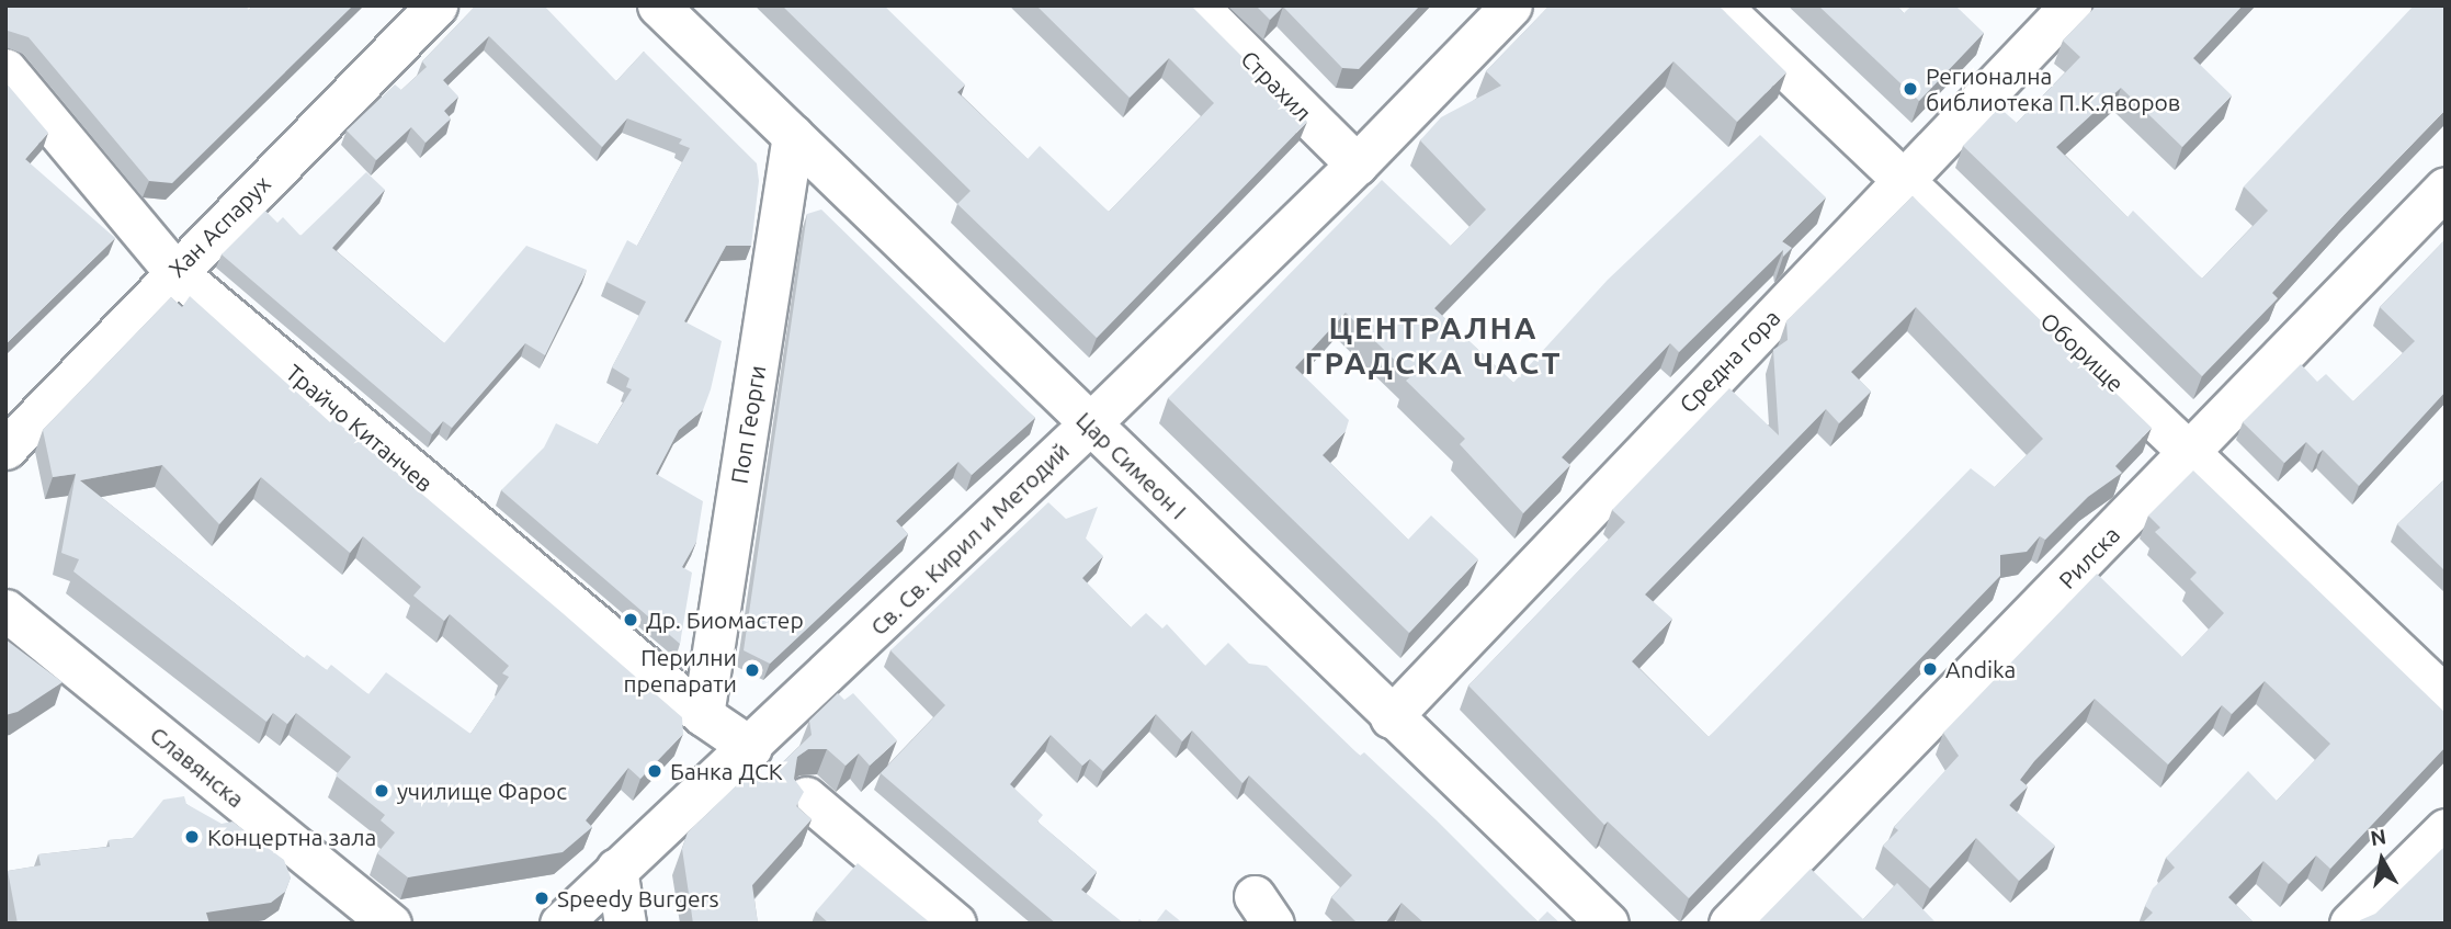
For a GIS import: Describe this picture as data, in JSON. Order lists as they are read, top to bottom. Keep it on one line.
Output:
{"streets":{"street":["Страхил","Хан Аспарух","Оборище","Средна гора","Поп Георги","Трайчо Китанчев","Цар Симеон I","Св. Св. Кирил и Методий","Рилска","Славянска"]},"crossings":[["Страхил","Св. Св. Кирил и Методий"],["Хан Аспарух","Трайчо Китанчев"],["Оборище","Средна гора"],["Оборище","Рилска"],["Средна гора","Цар Симеон I"],["Поп Георги","Трайчо Китанчев"],["Поп Георги","Цар Симеон I"],["Трайчо Китанчев","Св. Св. Кирил и Методий"],["Цар Симеон I","Св. Св. Кирил и Методий"]],"districts":["ЦЕНТРАЛНА ГРАДСКА ЧАСТ"],"places":["Регионална библиотека П.К.Яворов","Др. Биомастер","Andika","Перилни препарати","Банка ДСК","училище Фарос","Концертна зала","Speedy Burgers"],"north":"top"}
